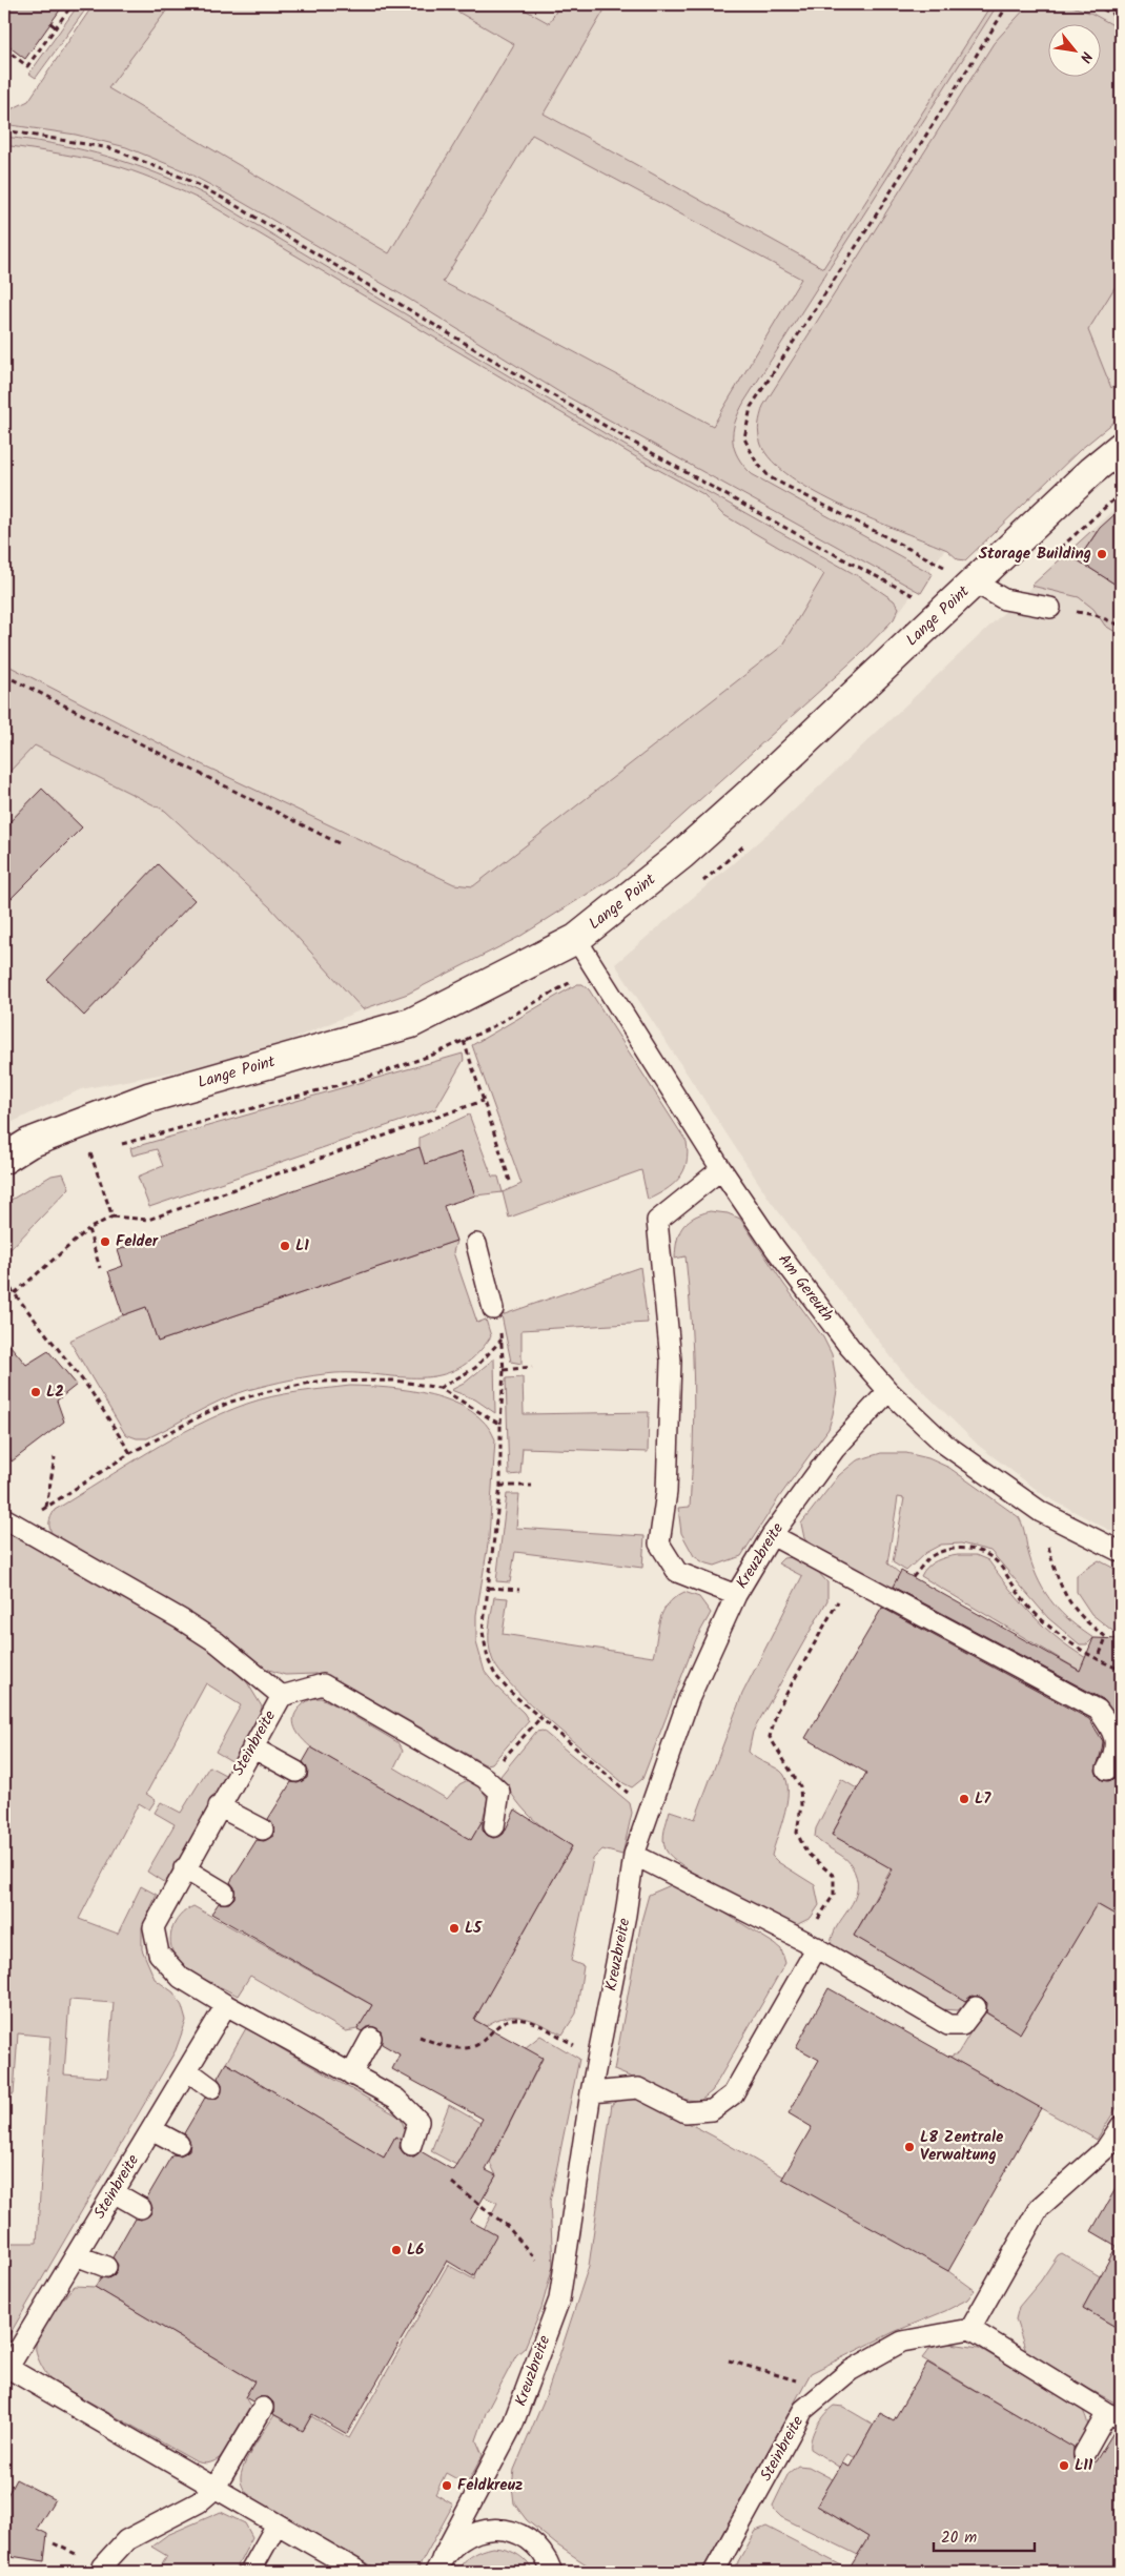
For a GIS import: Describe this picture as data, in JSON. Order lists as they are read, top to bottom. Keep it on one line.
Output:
{"streets":{"street":["Lange Point"],"lane":["Am Gereuth","Kreuzbreite","Steinbreite"]},"crossings":[["Lange Point","Am Gereuth"],["Am Gereuth","Kreuzbreite"]],"places":["Storage Building","Felder","L1","L2","L7","L5","L8 Zentrale Verwaltung","L6","L11","Feldkreuz"],"scale_bar":"20 m","north":"bottom right"}
